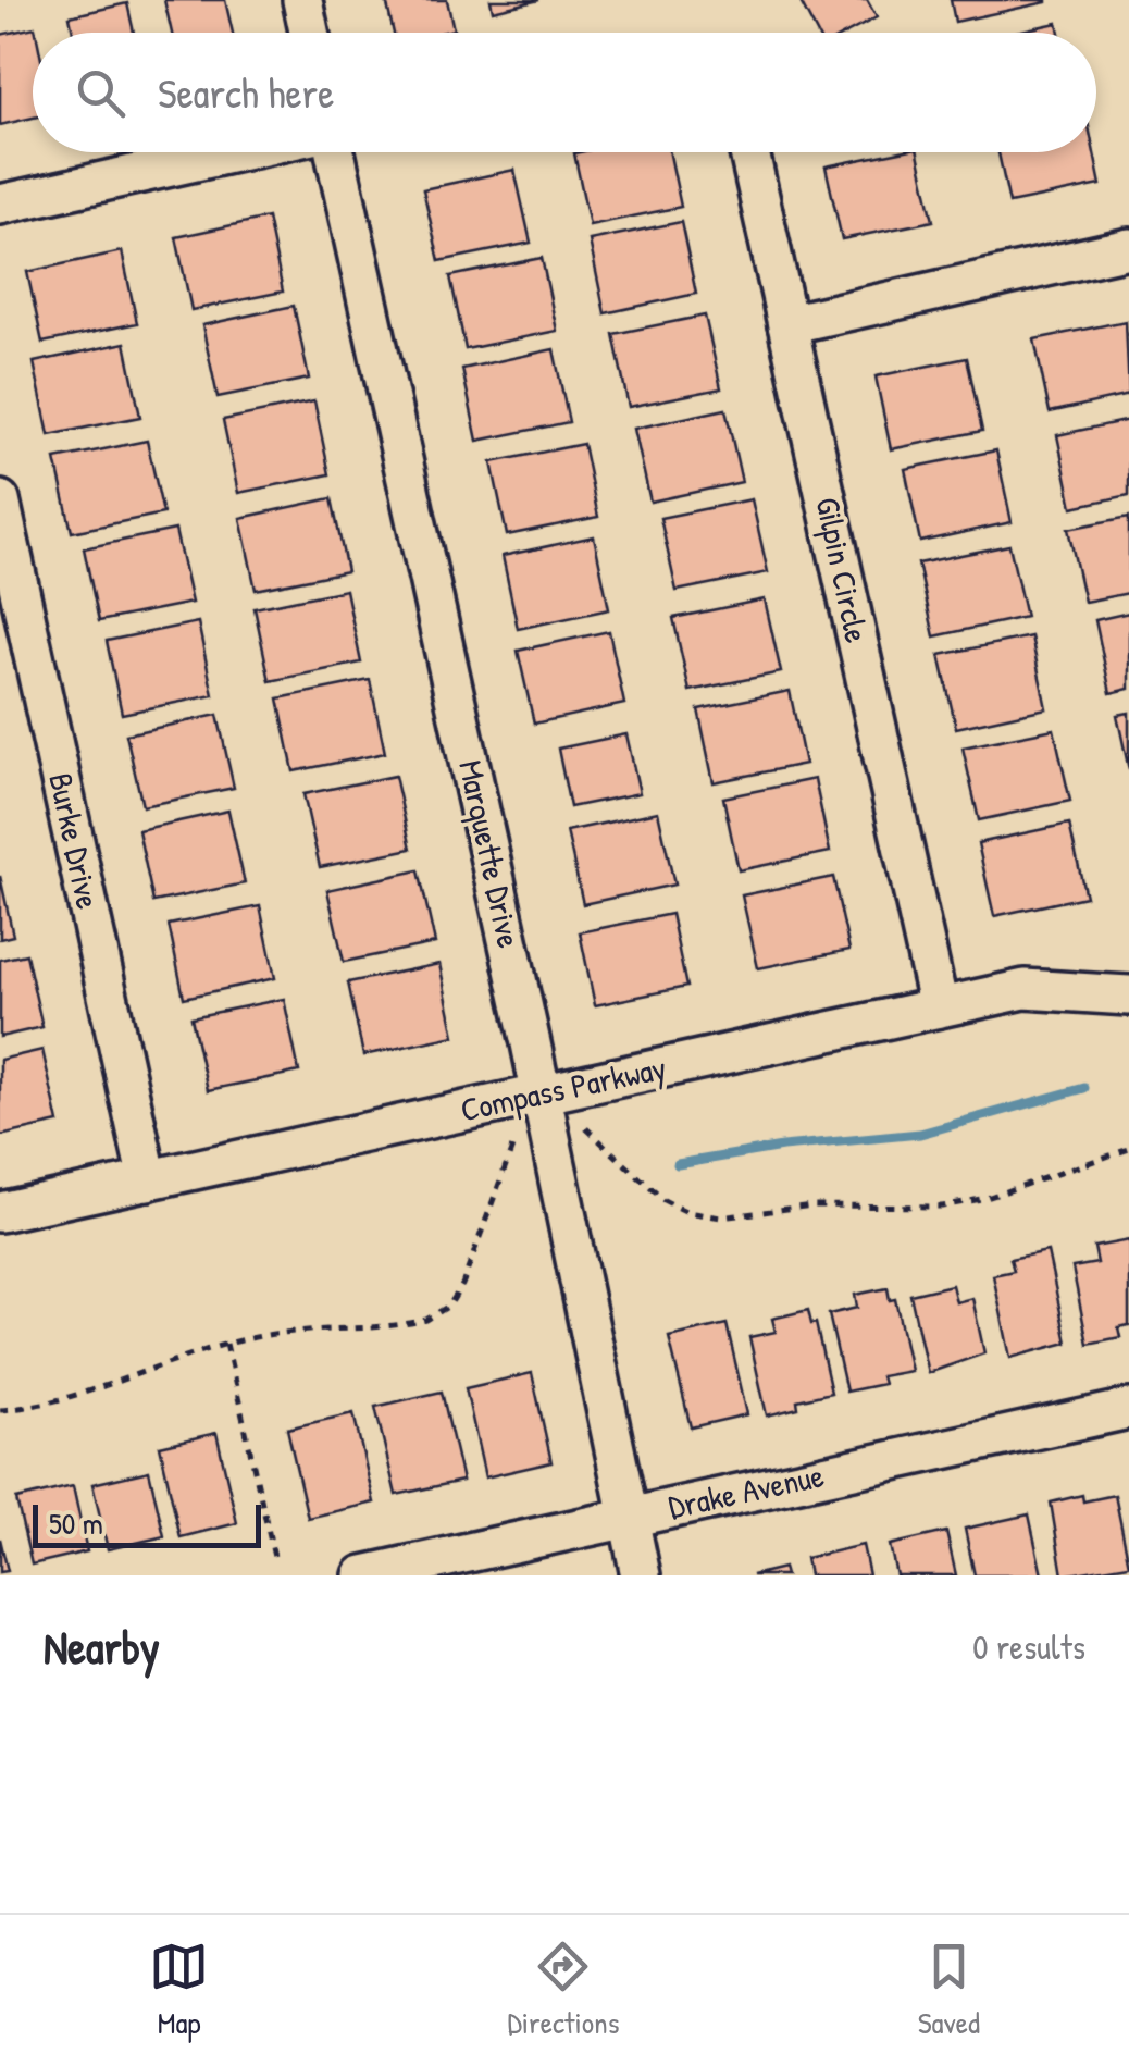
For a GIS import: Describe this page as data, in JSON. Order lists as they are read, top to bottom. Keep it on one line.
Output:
{"streets":{"street":["Gilpin Circle","Burke Drive","Marquette Drive","Compass Parkway","Drake Avenue"]},"crossings":[["Gilpin Circle","Compass Parkway"],["Burke Drive","Compass Parkway"],["Marquette Drive","Compass Parkway"],["Marquette Drive","Drake Avenue"]],"scale_bar":"50 m","page":{"search":"Search here","scale":"50 m","heading":["Nearby","0 results"],"nav":["Map","Directions","Saved"]}}
